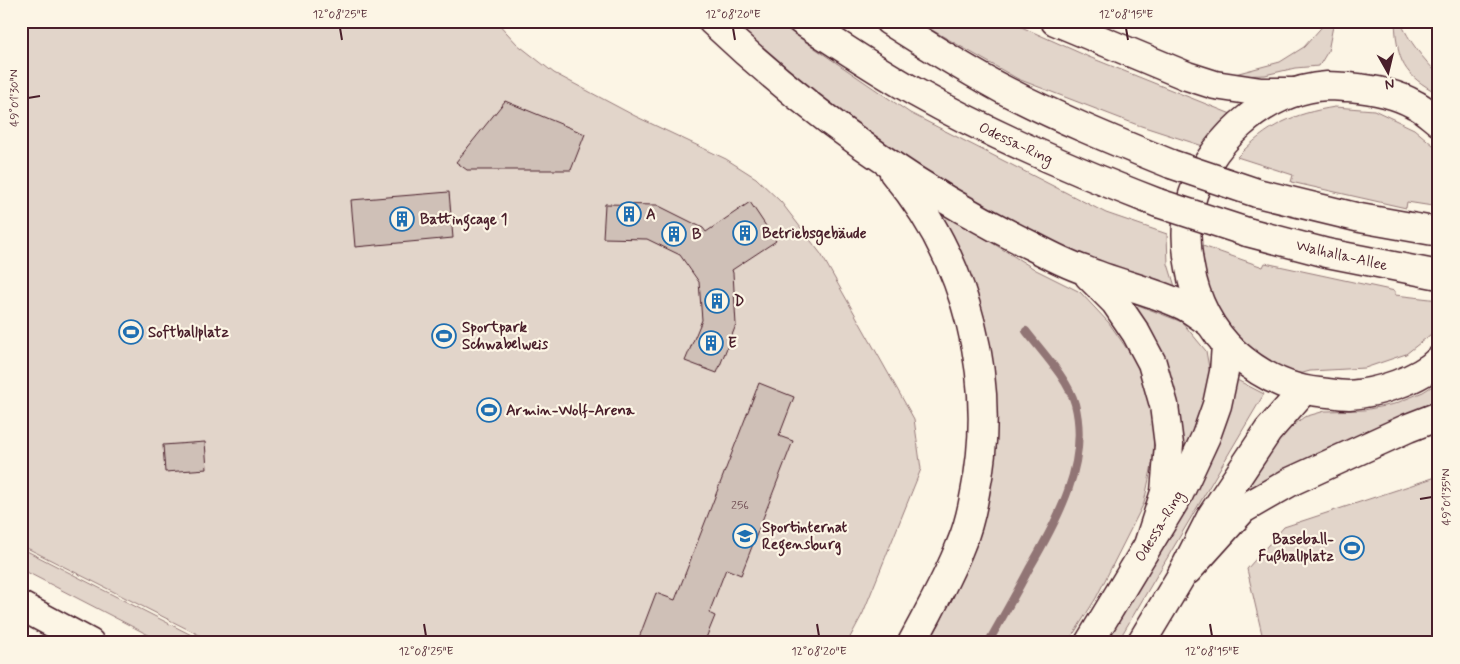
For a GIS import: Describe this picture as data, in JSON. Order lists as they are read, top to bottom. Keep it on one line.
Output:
{"streets":{"main road":["Odessa-Ring","Walhalla-Allee"]},"crossings":[["Odessa-Ring","Walhalla-Allee"]],"places":{"building":["A","Battingcage 1","Betriebsgebäude","B","D","E"],"sports":["Softballplatz","Sportpark Schwabelweis","Armin-Wolf-Arena","Baseball- Fußballplatz"],"school or university":["Sportinternat Regensburg"]},"house_numbers":["256"],"north":"bottom","coordinates":["12°08'25\"E","12°08'20\"E","12°08'15\"E","49°01'30\"N","49°01'35\"N"]}
